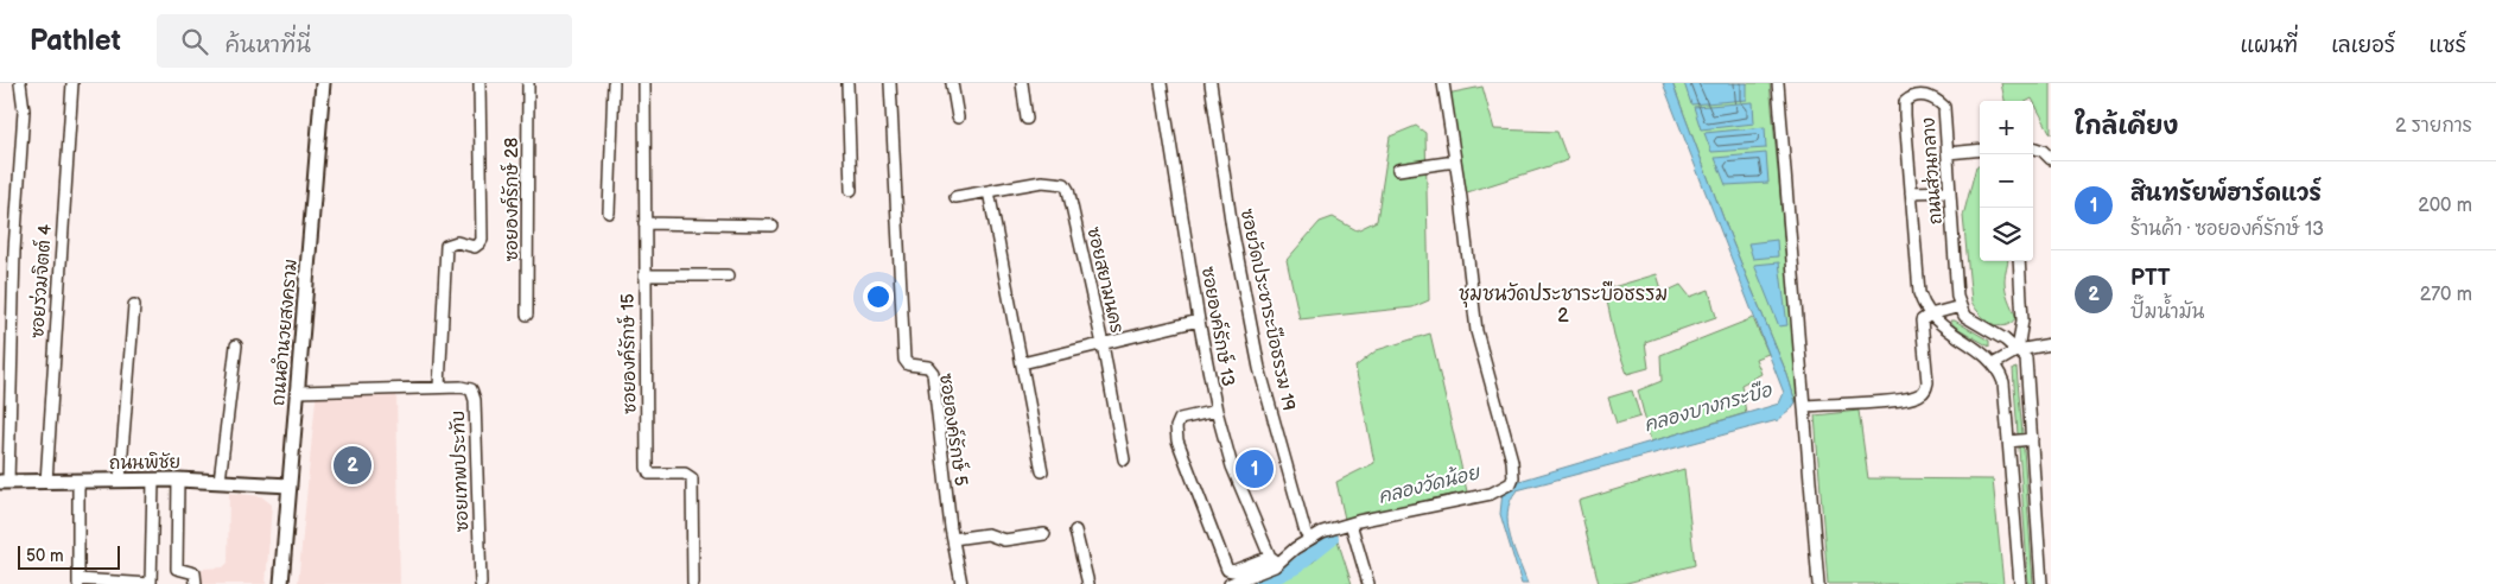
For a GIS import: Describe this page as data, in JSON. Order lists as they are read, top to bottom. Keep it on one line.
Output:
{"streets":{"street":["ถนนส่วนกลาง","ซอยองค์รักษ์ 28","ซอยสยามนคร","ซอยร่วมจิตต์ 4","ซอยวัดประชาระบือธรรม 19","ซอยองค์รักษ์ 13","ถนนอำนวยสงคราม","ซอยองค์รักษ์ 15","ซอยองค์รักษ์ 5","ถนนพิชัย","ซอยเทพประทับ"]},"crossings":[["ซอยองค์รักษ์ 28","ซอยเทพประทับ"],["ซอยร่วมจิตต์ 4","ถนนพิชัย"],["ถนนอำนวยสงคราม","ถนนพิชัย"],["ถนนอำนวยสงคราม","ซอยเทพประทับ"]],"districts":["ชุมชนวัดประชาระบือธรรม 2"],"water":["คลองบางกระบือ","คลองวัดน้อย"],"scale_bar":"50 m","page":{"header":"Pathlet","search":"ค้นหาที่นี่","nav":["แผนที่","เลเยอร์","แชร์"],"heading":["ใกล้เคียง","2 รายการ"],"map_buttons":["+","−"],"list":[{"mark":"1","name":"สินทรัยพ์ฮาร์ดแวร์","note":"ร้านค้า · ซอยองค์รักษ์ 13","value":"200 m"},{"mark":"2","name":"PTT","note":"ปั๊มน้ำมัน","value":"270 m"}],"pins":["2","1"],"scale":"50 m"}}
